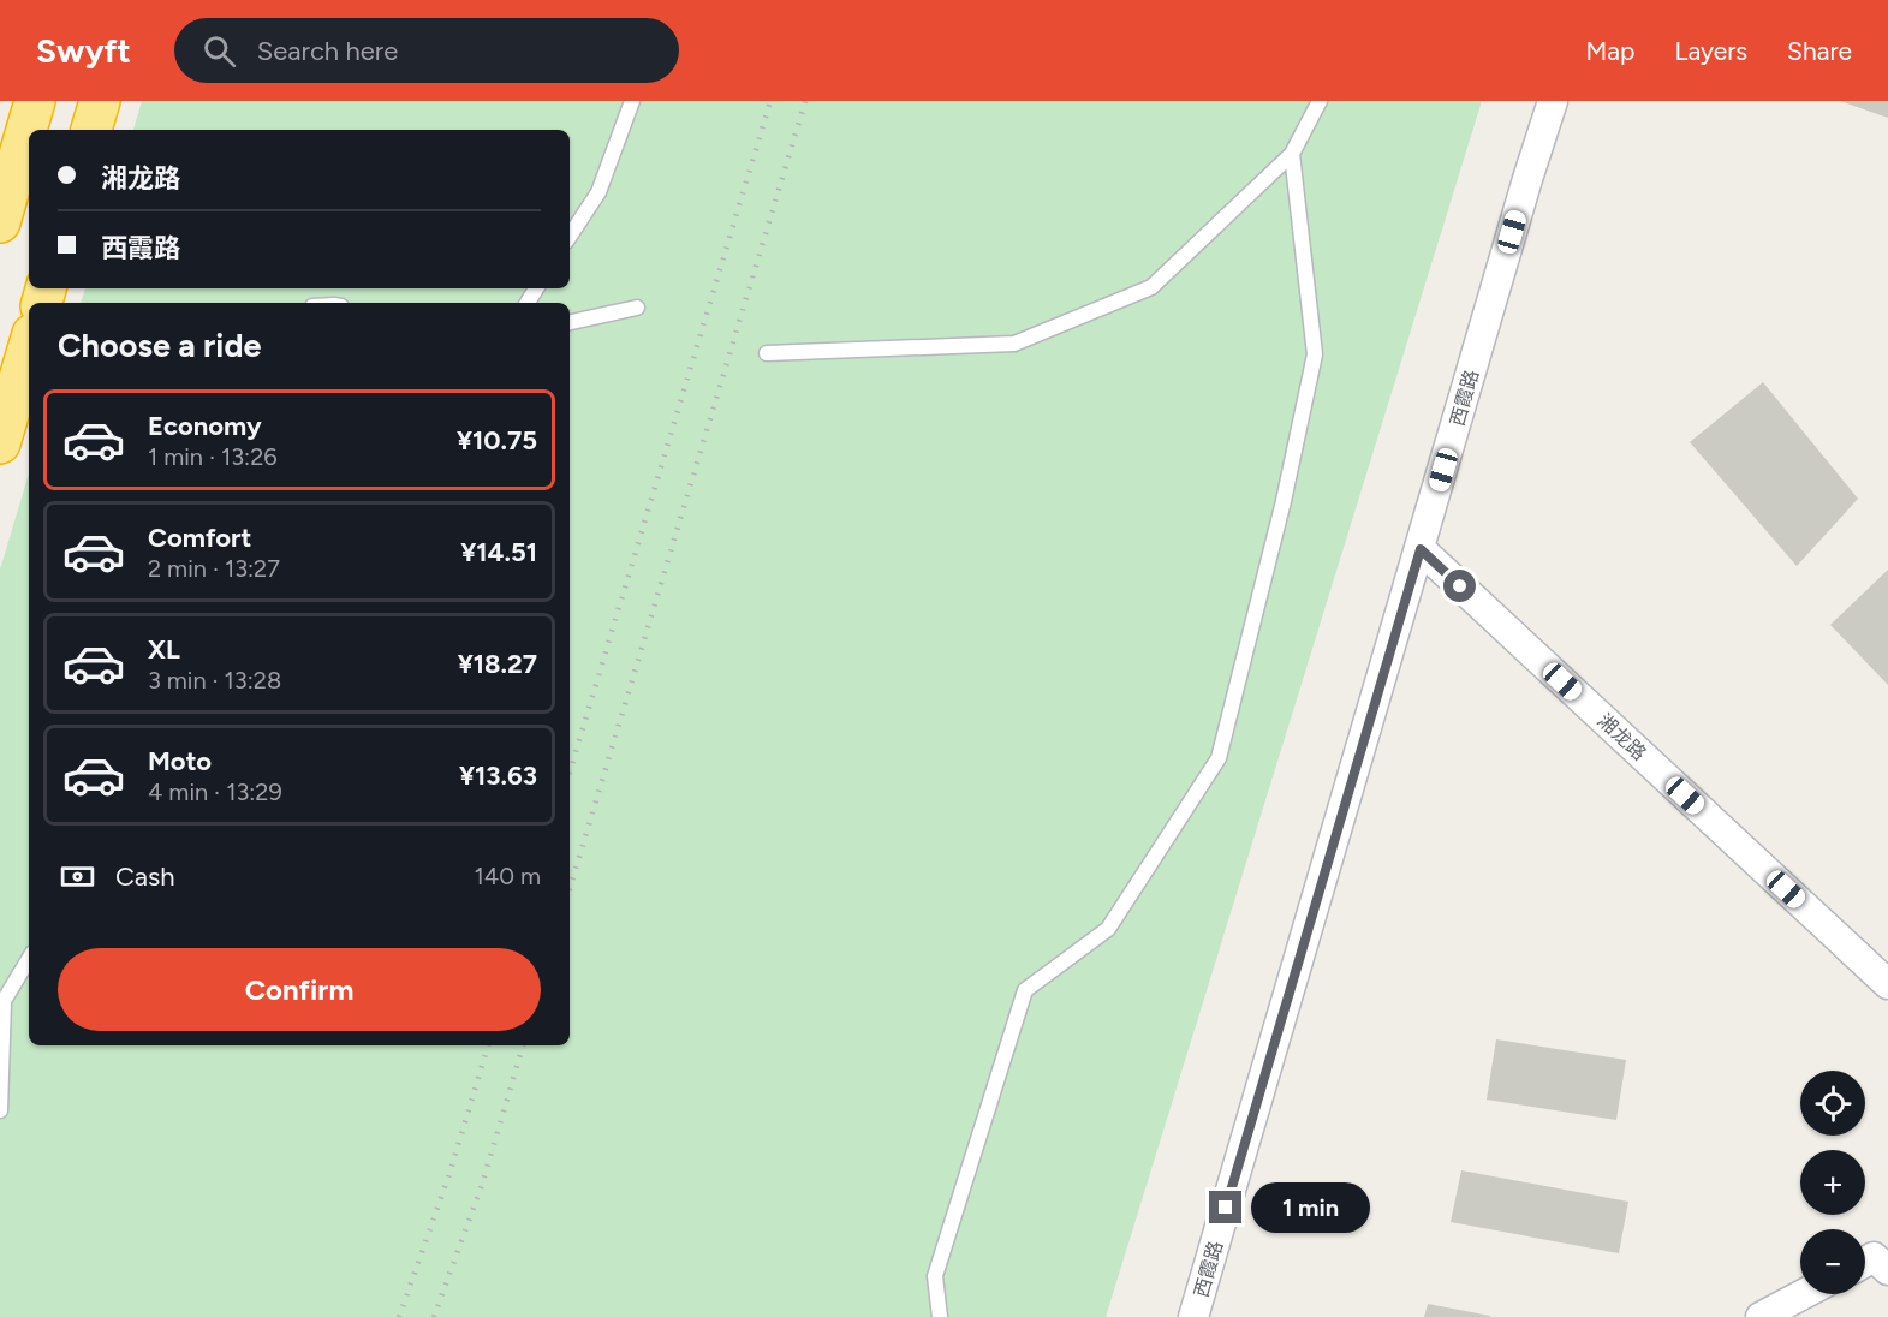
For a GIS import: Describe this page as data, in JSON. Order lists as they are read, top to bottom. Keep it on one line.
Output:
{"streets":{"street":["西霞路","湘龙路"]},"crossings":[["西霞路","湘龙路"]],"page":{"header":"Swyft","search":"Search here","nav":["Map","Layers","Share"],"banner":["湘龙路","西霞路"],"heading":"Choose a ride","list":[{"name":"Economy","note":"1 min · 13:26","value":"¥10.75"},{"name":"Comfort","note":"2 min · 13:27","value":"¥14.51"},{"name":"XL","note":"3 min · 13:28","value":"¥18.27"},{"name":"Moto","note":"4 min · 13:29","value":"¥13.63"}],"pay":["Cash","140 m"],"buttons":"Confirm","map_buttons":["+","−"],"bubble":"1 min"}}
